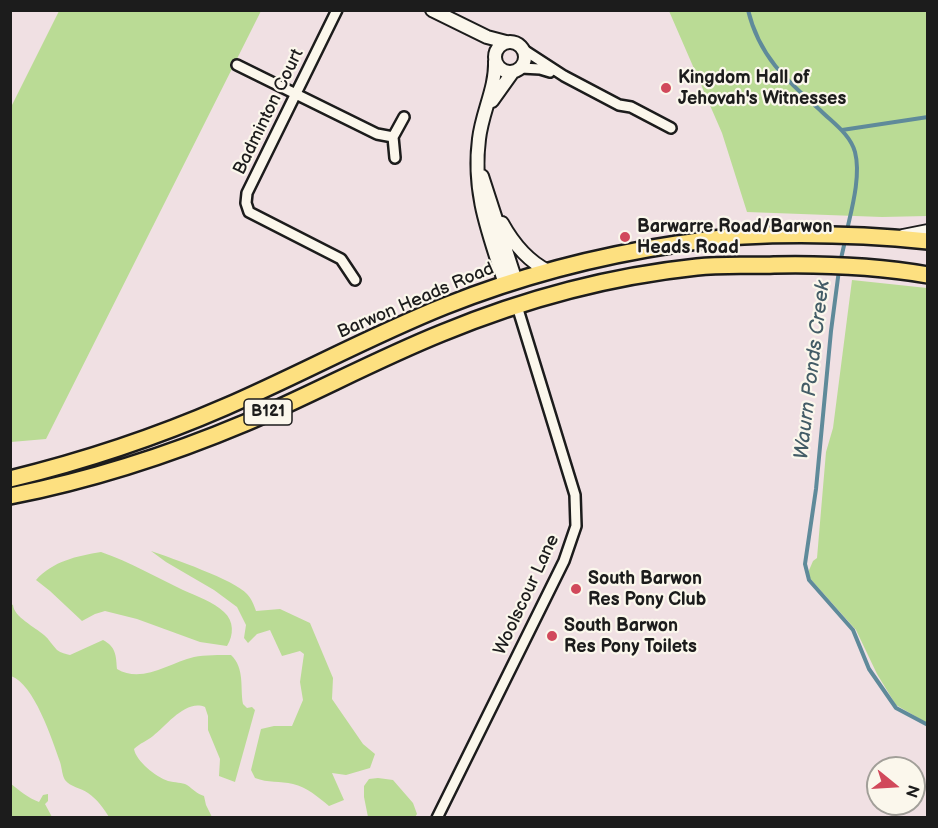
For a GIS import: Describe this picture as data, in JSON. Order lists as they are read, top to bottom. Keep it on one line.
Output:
{"streets":{"main road":["Barwon Heads Road","B121"],"street":["Badminton Court","Woolscour Lane"]},"crossings":[["B121","Woolscour Lane"]],"water":["Waurn Ponds Creek"],"places":["Kingdom Hall of Jehovah's Witnesses","Barwarre Road/Barwon Heads Road","South Barwon Res Pony Club","South Barwon Res Pony Toilets"],"north":"right"}
